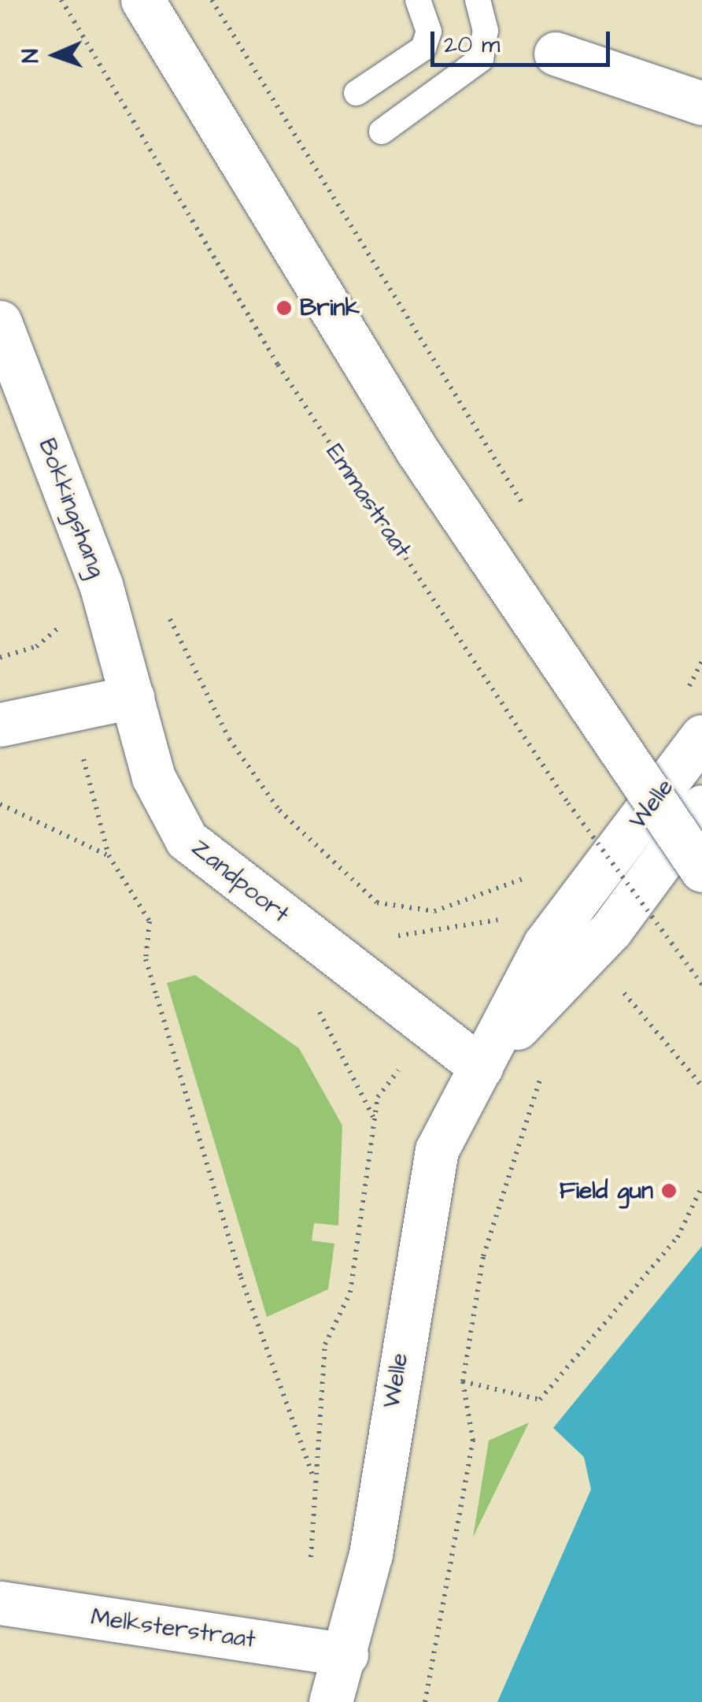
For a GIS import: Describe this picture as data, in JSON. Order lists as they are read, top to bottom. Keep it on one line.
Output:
{"streets":{"street":["Bokkingshang","Welle","Zandpoort","Melksterstraat"],"path":["Emmastraat"]},"crossings":[["Bokkingshang","Zandpoort"],["Welle","Zandpoort"],["Welle","Melksterstraat"]],"places":["Brink","Field gun"],"scale_bar":"20 m","north":"left"}
